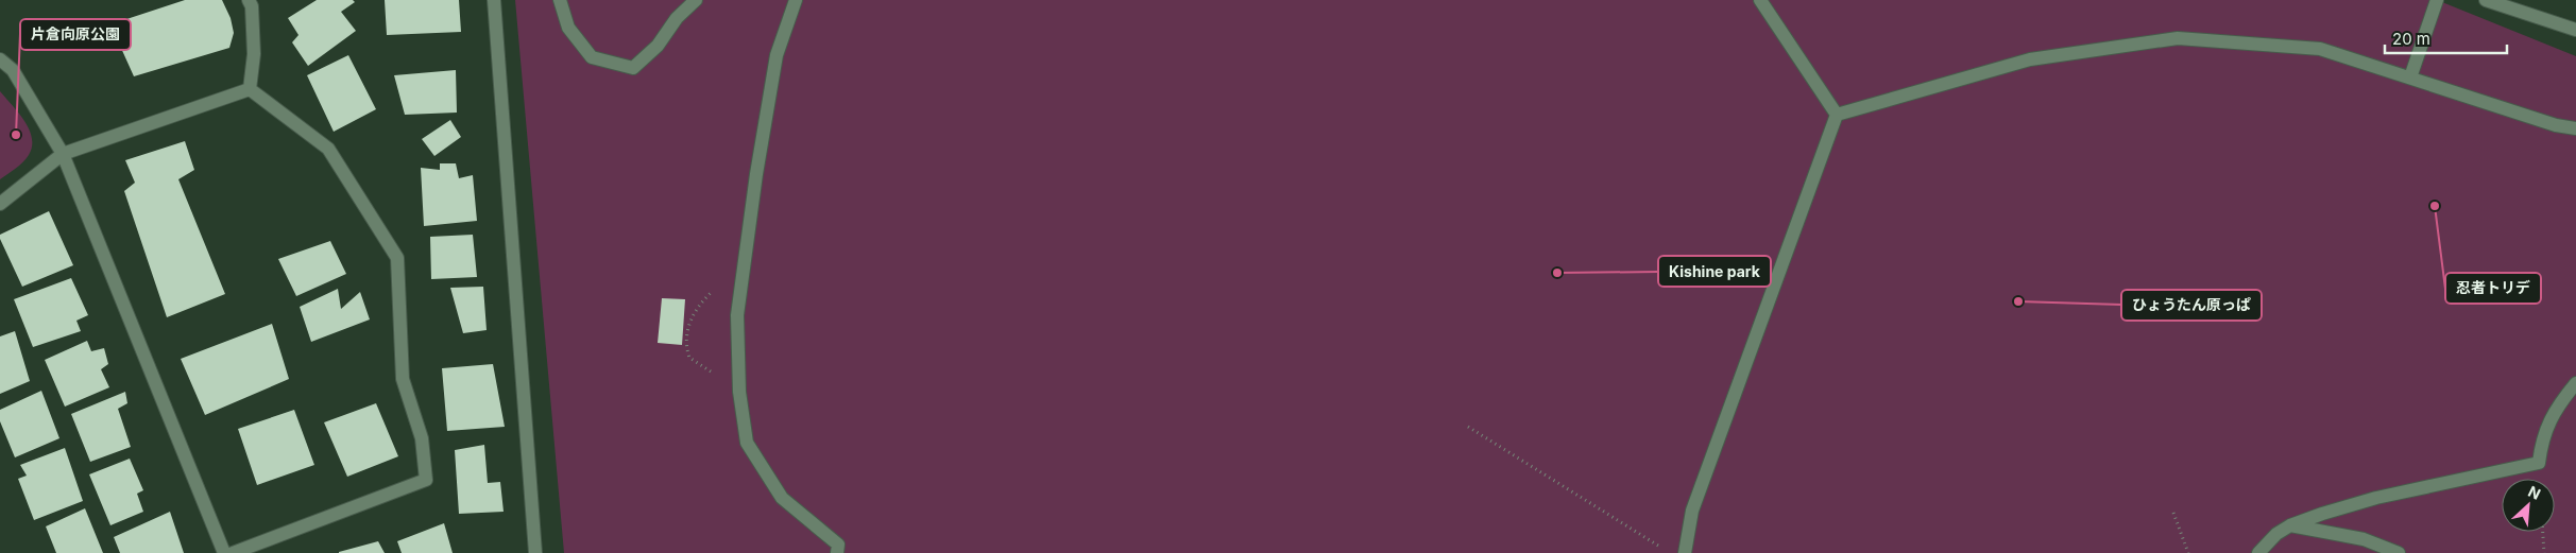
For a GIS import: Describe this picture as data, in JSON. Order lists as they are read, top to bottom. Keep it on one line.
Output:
{"places":["片倉向原公園","忍者トリデ","Kishine park","ひょうたん原っぱ"],"scale_bar":"20 m","north":"top right"}
